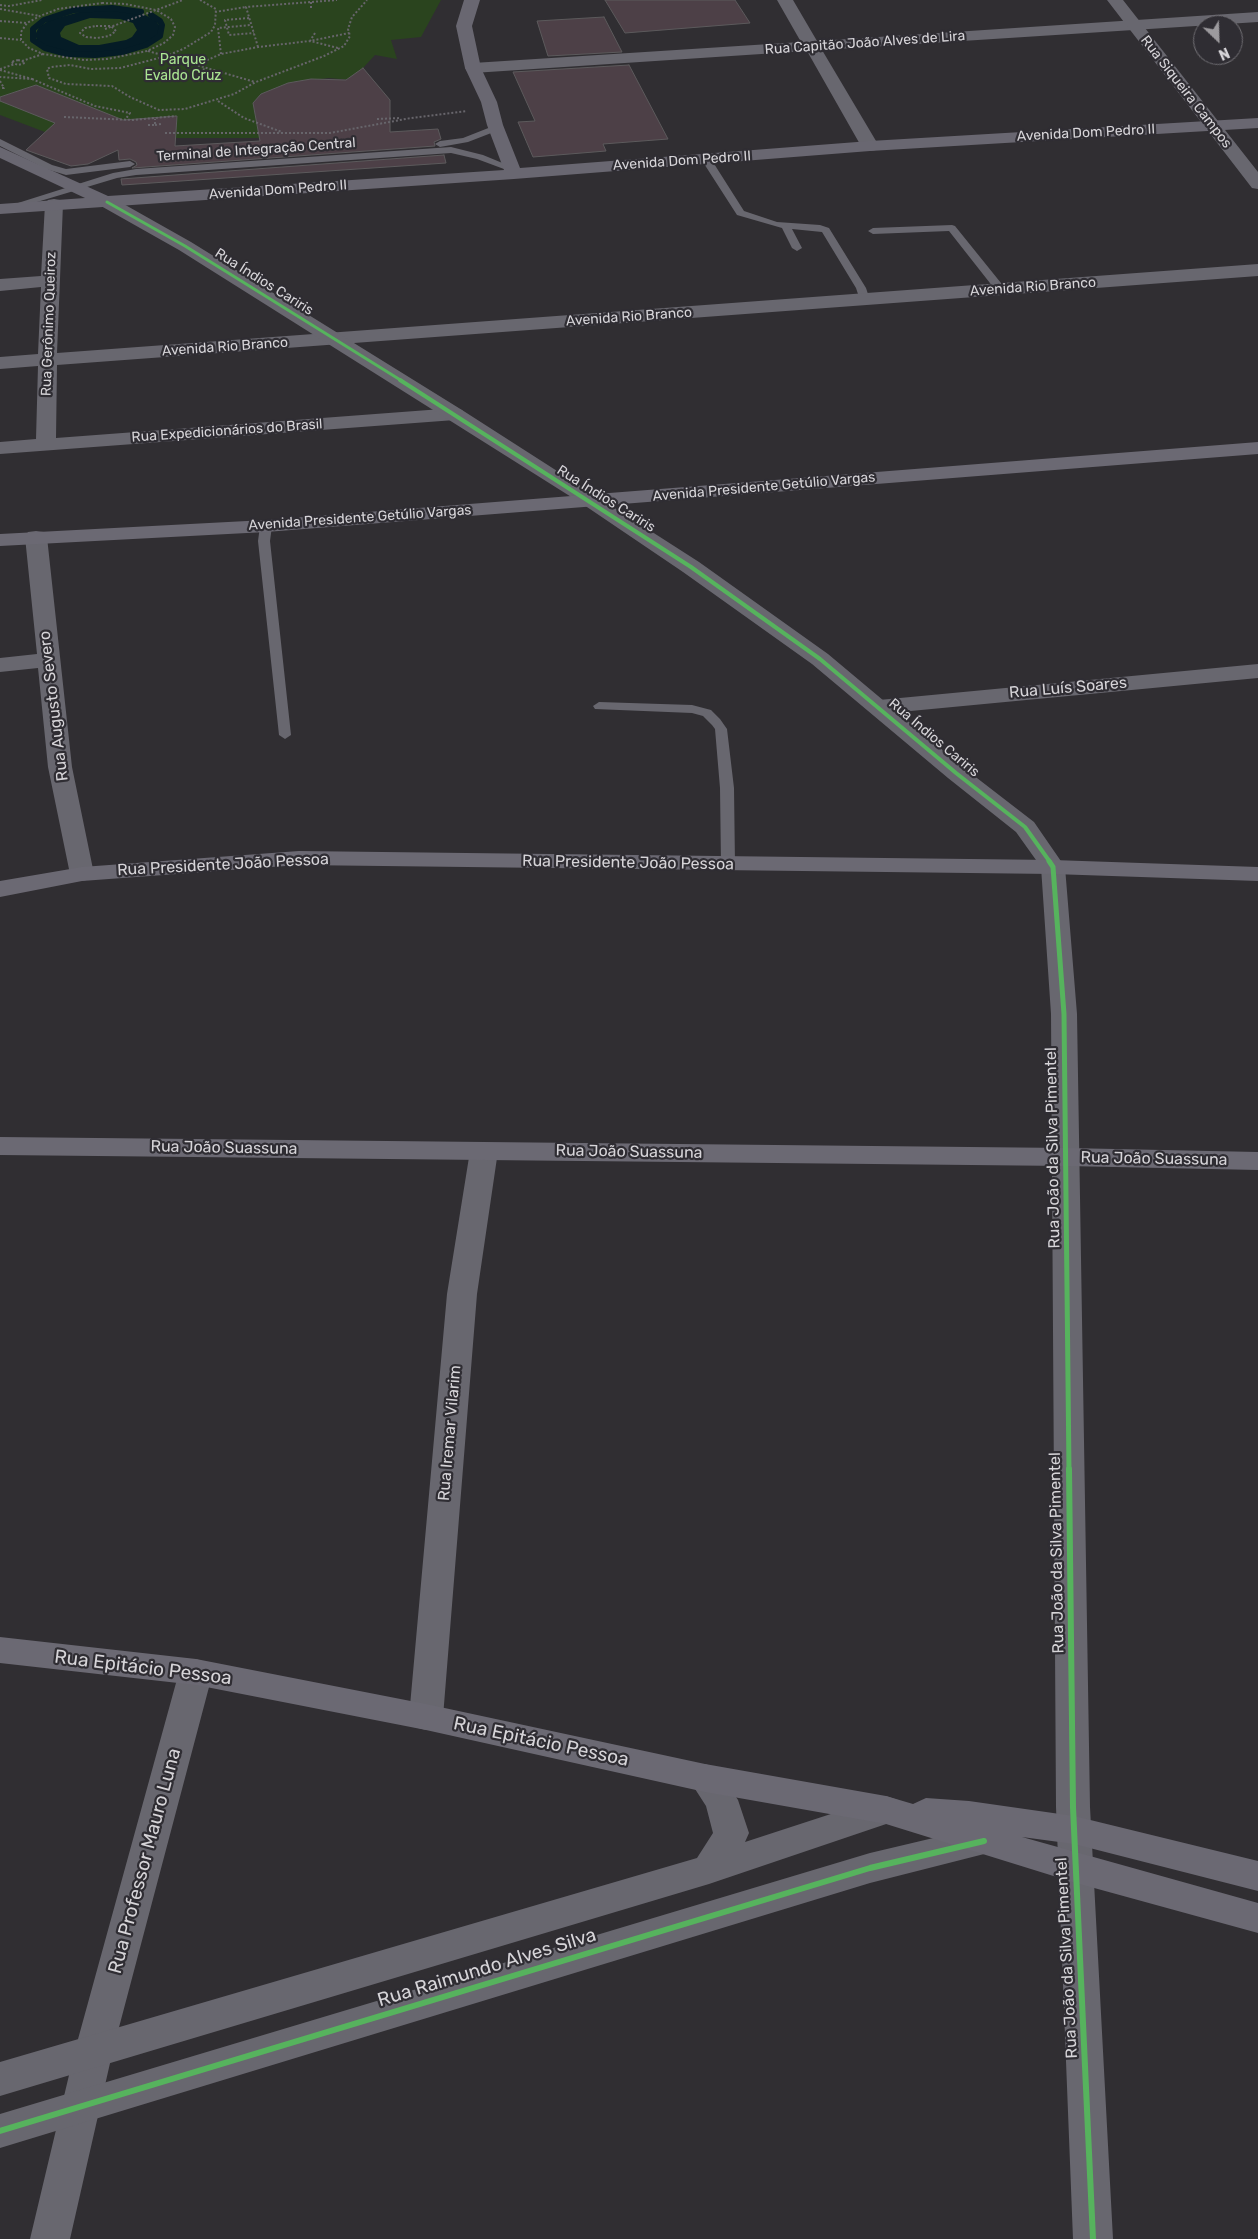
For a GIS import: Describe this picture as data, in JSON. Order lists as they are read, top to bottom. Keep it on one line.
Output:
{"streets":{"main road":["Avenida Dom Pedro II","Avenida Presidente Getúlio Vargas","Rua Presidente João Pessoa","Rua João Suassuna","Rua Epitácio Pessoa"],"street":["Rua Capitão João Alves de Lira","Rua Siqueira Campos","Rua Índios Cariris","Avenida Rio Branco","Rua Gerônimo Queiroz","Rua Expedicionários do Brasil","Rua Luís Soares","Rua Augusto Severo","Rua João da Silva Pimentel","Rua Iremar Vilarim","Rua Professor Mauro Luna","Rua Raimundo Alves Silva"],"lane":["Terminal de Integração Central"]},"crossings":[["Rua Capitão João Alves de Lira","Rua Siqueira Campos"],["Rua Siqueira Campos","Avenida Dom Pedro II"],["Avenida Dom Pedro II","Terminal de Integração Central"],["Avenida Dom Pedro II","Rua Índios Cariris"],["Avenida Dom Pedro II","Rua Gerônimo Queiroz"],["Rua Índios Cariris","Avenida Rio Branco"],["Rua Índios Cariris","Rua Expedicionários do Brasil"],["Rua Índios Cariris","Avenida Presidente Getúlio Vargas"],["Rua Índios Cariris","Rua Luís Soares"],["Rua Índios Cariris","Rua Presidente João Pessoa"],["Rua Índios Cariris","Rua João da Silva Pimentel"],["Avenida Rio Branco","Rua Gerônimo Queiroz"],["Rua Gerônimo Queiroz","Rua Expedicionários do Brasil"],["Avenida Presidente Getúlio Vargas","Rua Augusto Severo"],["Rua Augusto Severo","Rua Presidente João Pessoa"],["Rua Presidente João Pessoa","Rua João da Silva Pimentel"],["Rua João Suassuna","Rua João da Silva Pimentel"],["Rua João Suassuna","Rua Iremar Vilarim"],["Rua João da Silva Pimentel","Rua Epitácio Pessoa"],["Rua Iremar Vilarim","Rua Epitácio Pessoa"],["Rua Epitácio Pessoa","Rua Professor Mauro Luna"],["Rua Epitácio Pessoa","Rua Raimundo Alves Silva"],["Rua Professor Mauro Luna","Rua Raimundo Alves Silva"]],"parks":["Parque Evaldo Cruz"],"north":"bottom right"}
